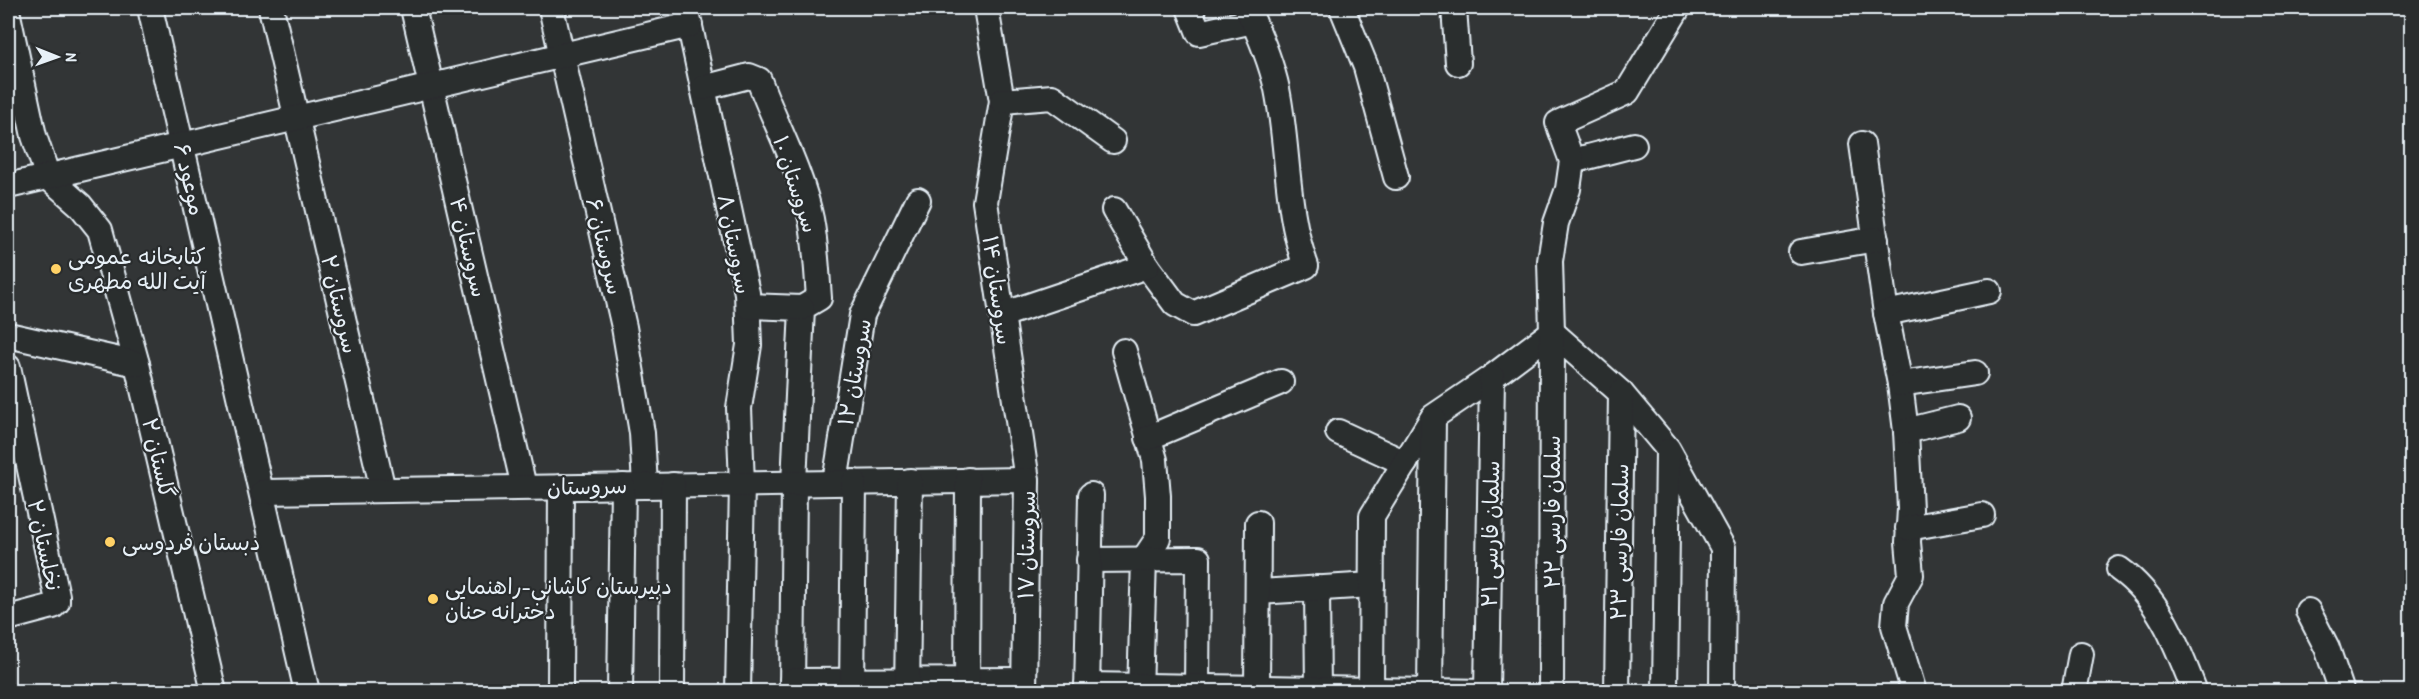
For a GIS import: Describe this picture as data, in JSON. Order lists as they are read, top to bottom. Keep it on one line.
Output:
{"streets":{"street":["موعود ۶","سروستان ۱۰","سروستان ۸","سروستان ۶","سروستان ۴","سروستان ۱۴","سروستان ۲","سروستان ۱۲","گلستان ۲","سروستان","سلمان فارسی ۲۲","سلمان فارسی ۲۱","سلمان فارسی ۲۳","نخلستان ۲","سروستان ۱۷"]},"crossings":[["موعود ۶","سروستان"],["سروستان ۱۰","سروستان ۸"],["سروستان ۸","سروستان"],["سروستان ۶","سروستان"],["سروستان ۴","سروستان"],["سروستان ۱۴","سروستان ۱۷"],["سروستان ۲","سروستان"],["سروستان ۱۲","سروستان"],["سروستان","سروستان ۱۷"]],"places":["کتابخانه عمومی آیت الله مطهری","دبستان فردوسی","دبیرستان کاشانی-راهنمایی دخترانه حنان"],"north":"right"}
